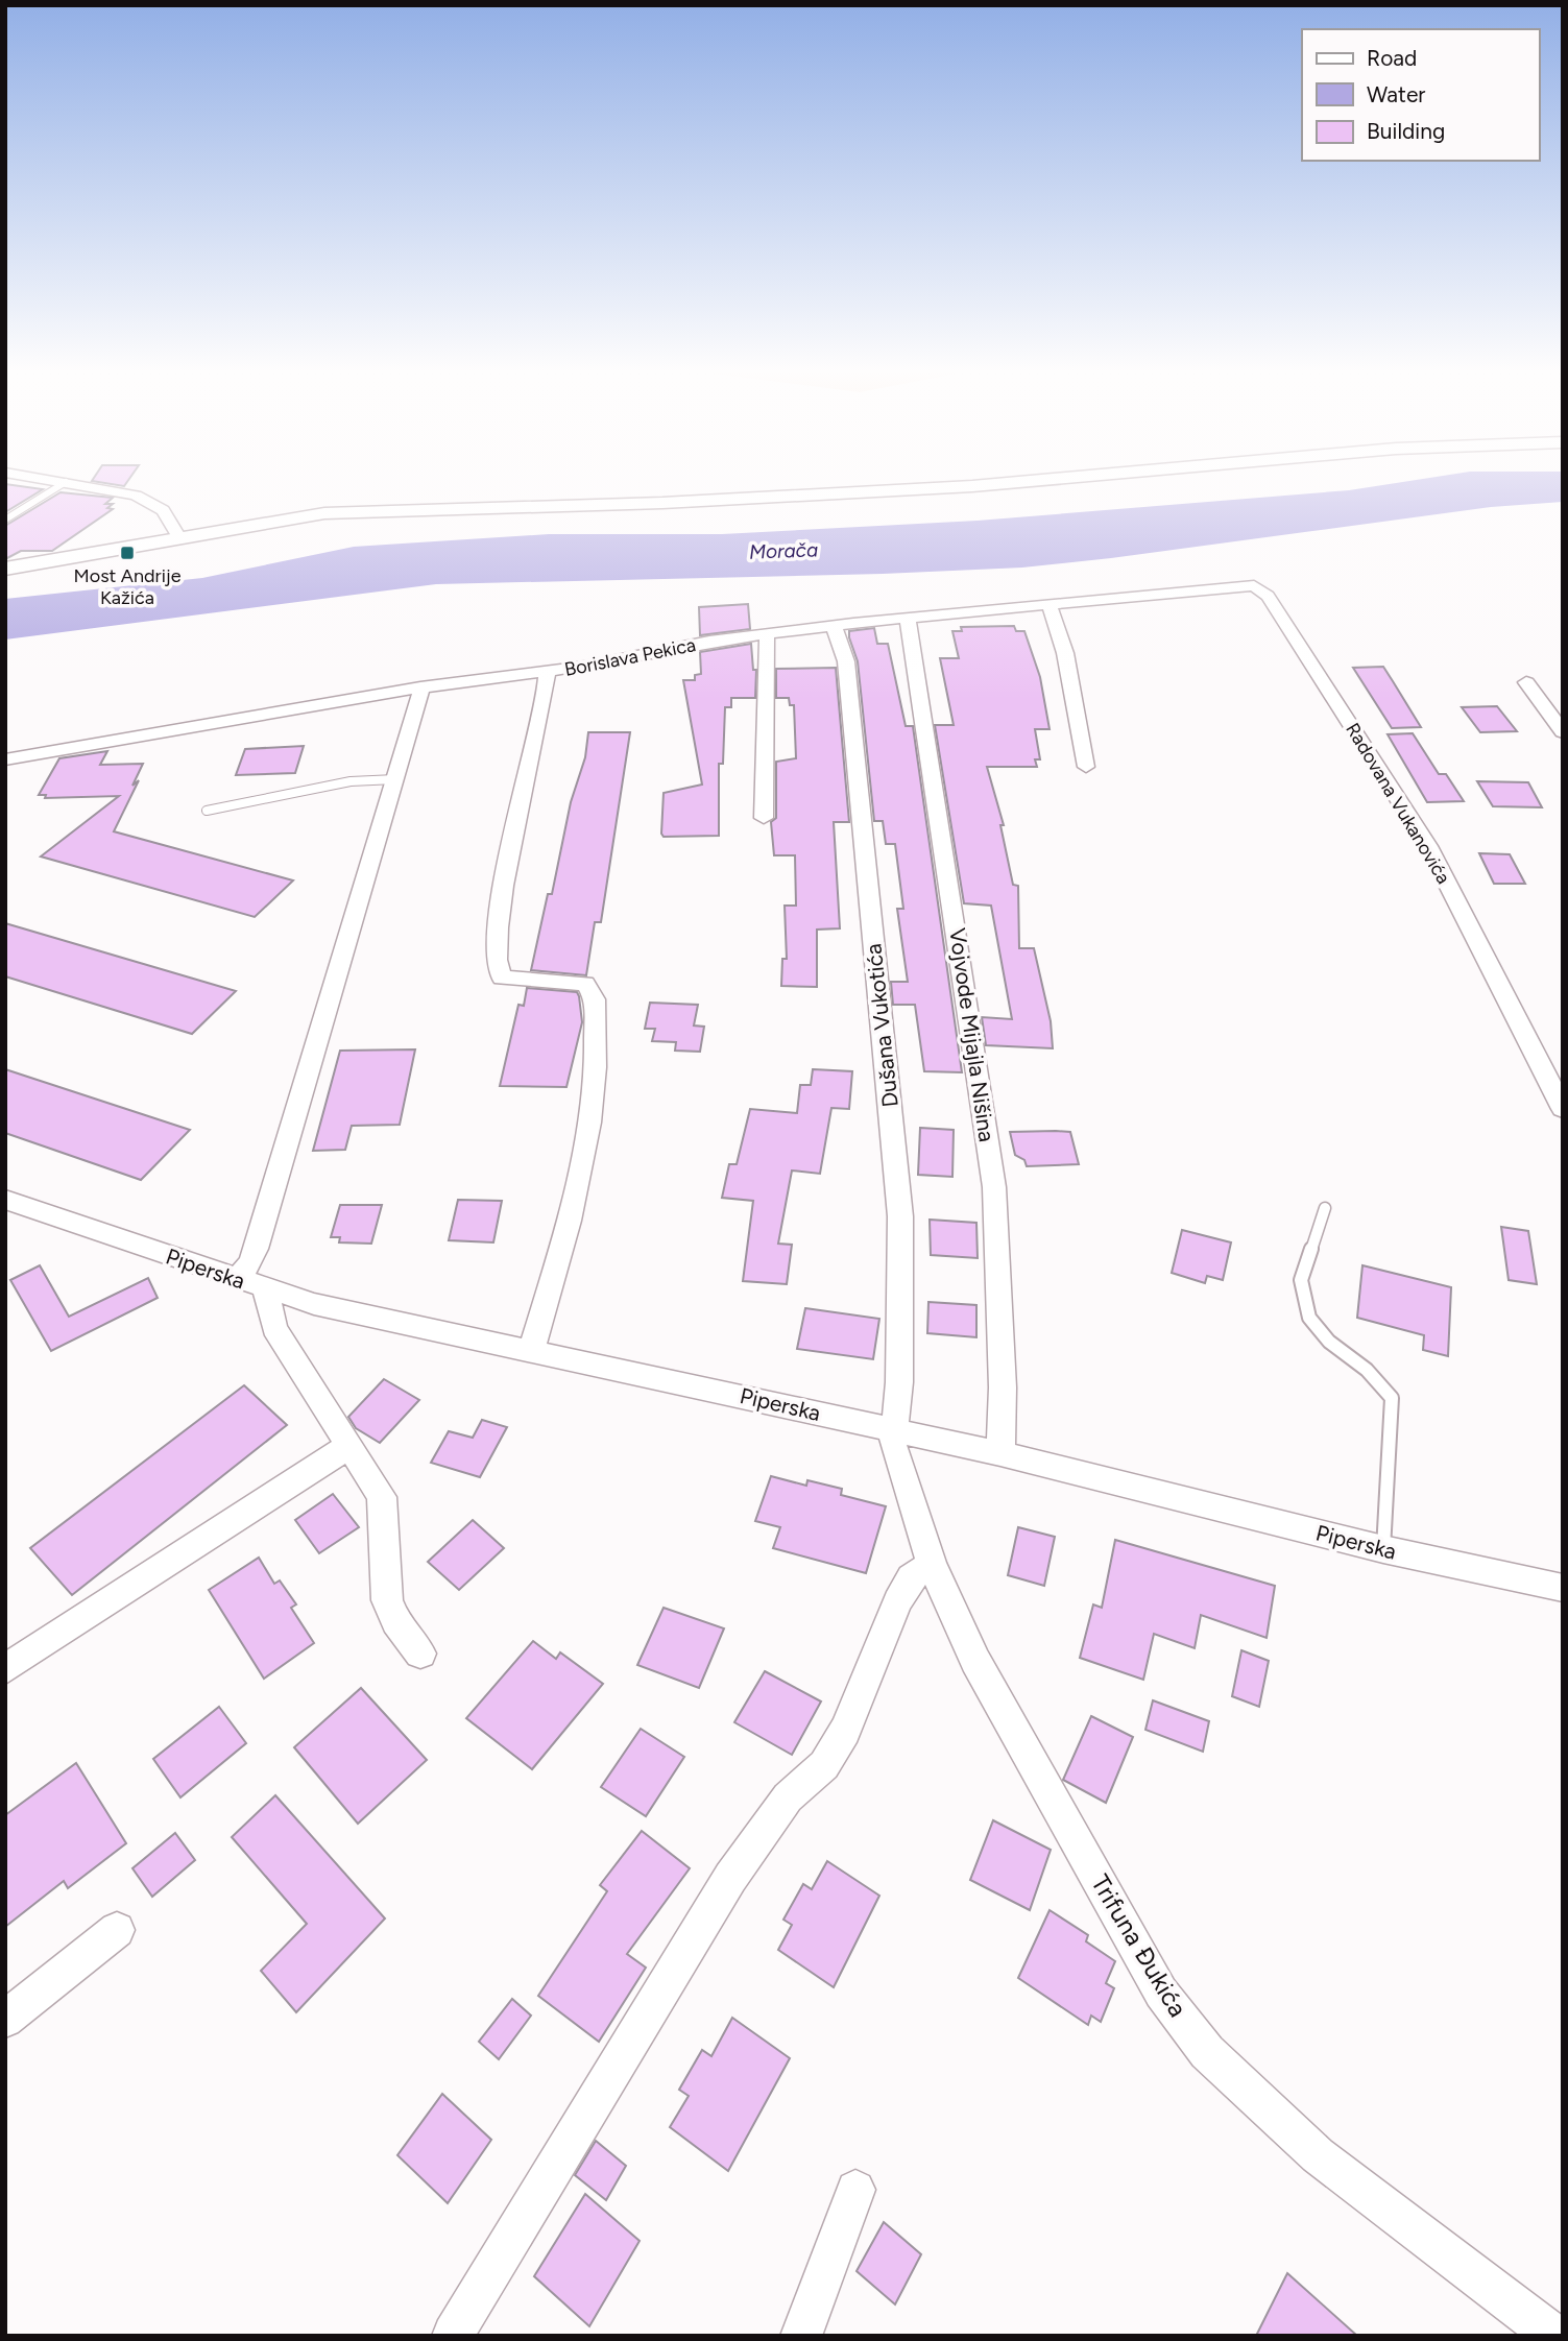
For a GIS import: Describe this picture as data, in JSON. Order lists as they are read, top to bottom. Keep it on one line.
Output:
{"streets":{"street":["Borislava Pekica","Radovana Vukanovića","Dušana Vukotića","Vojvode Mijajla Nišina","Piperska","Trifuna Đukića"]},"crossings":[["Borislava Pekica","Radovana Vukanovića"],["Borislava Pekica","Dušana Vukotića"],["Borislava Pekica","Vojvode Mijajla Nišina"],["Dušana Vukotića","Piperska"],["Dušana Vukotića","Trifuna Đukića"],["Vojvode Mijajla Nišina","Piperska"],["Piperska","Trifuna Đukića"]],"water":["Morača"],"places":{"transit":["Most Andrije Kažića"]},"legend":["Road","Water","Building"]}
